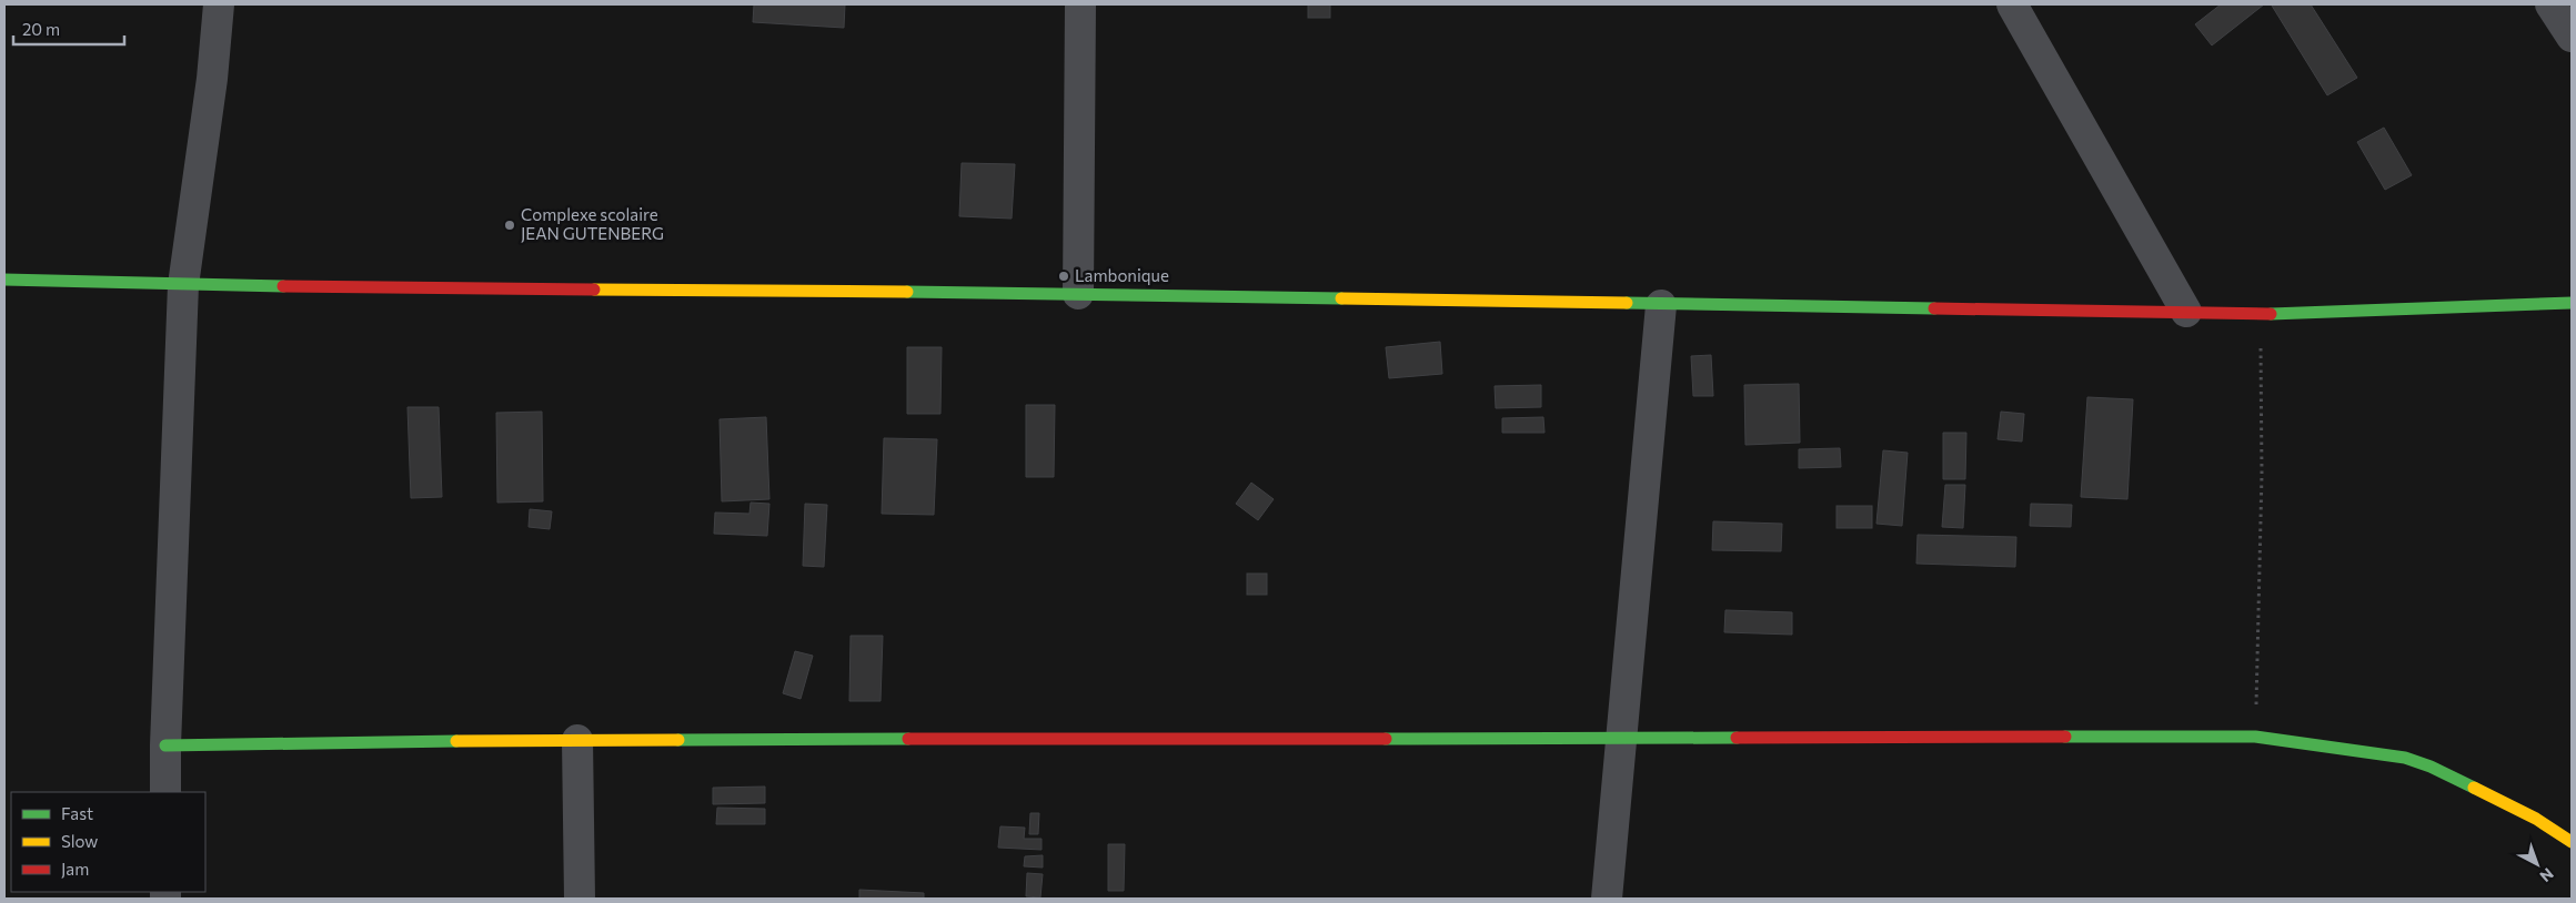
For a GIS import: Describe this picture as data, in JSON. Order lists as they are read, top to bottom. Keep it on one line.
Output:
{"places":["Complexe scolaire JEAN GUTENBERG","Lambonique"],"legend":["Fast","Slow","Jam"],"scale_bar":"20 m","north":"bottom right"}
